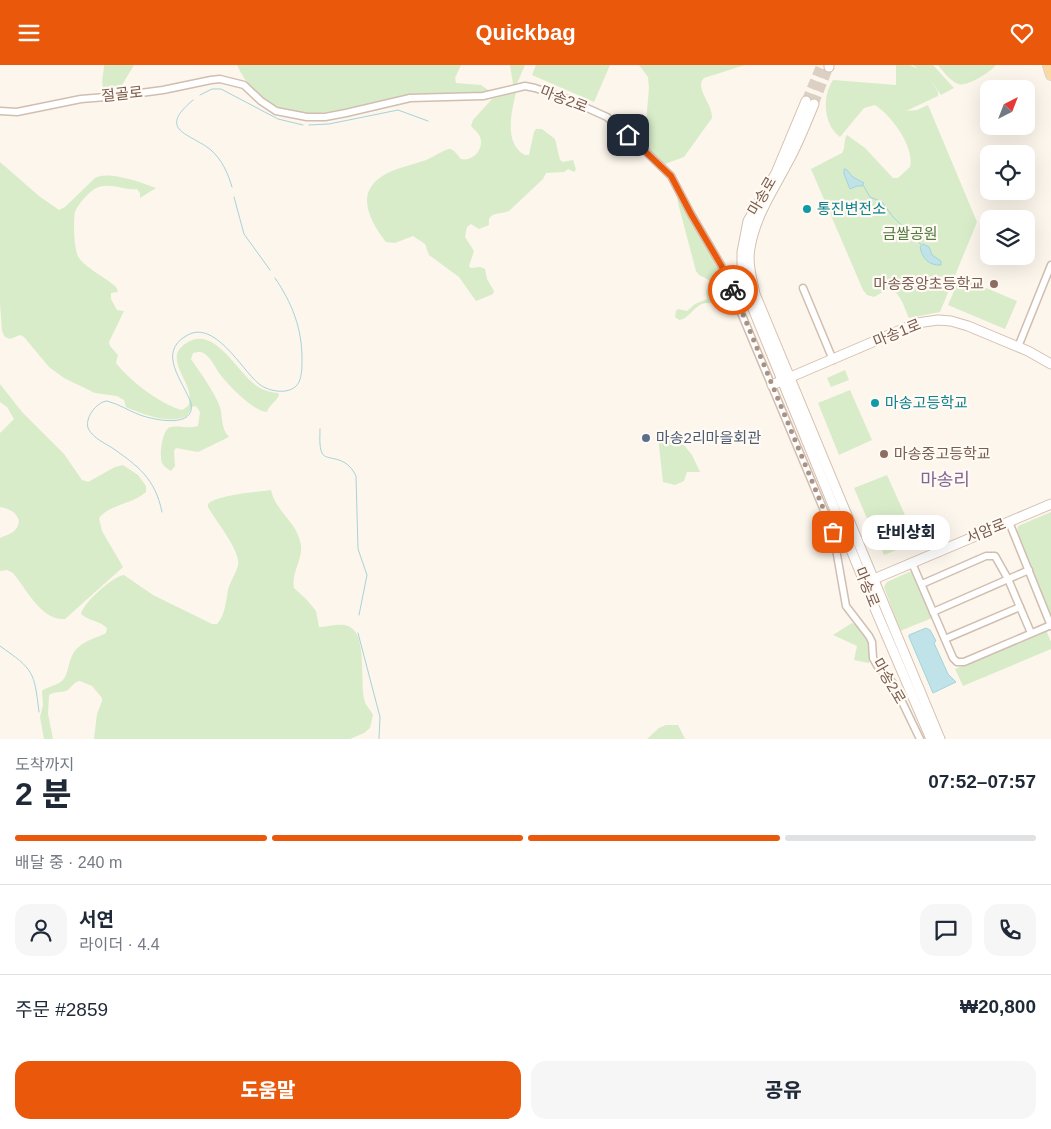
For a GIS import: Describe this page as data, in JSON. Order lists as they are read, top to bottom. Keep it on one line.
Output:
{"streets":{"street":["절골로","마송2로","마송로","마송1로","서암로"]},"crossings":[["절골로","마송2로"],["마송2로","마송1로"],["마송로","마송1로"],["마송로","서암로"]],"districts":["마송리"],"parks":["금쌀공원"],"places":["통진변전소","마송중앙초등학교","마송고등학교","마송2리마을회관","마송중고등학교","단비상회"],"north":"top right","page":{"header":"Quickbag","bubble":"단비상회","heading":["2 분","도착까지","07:52–07:57"],"panel":["서연","라이더 · 4.4","주문 #2859","₩20,800"],"bar":"배달 중 · 240 m","buttons":["도움말","공유"]}}
